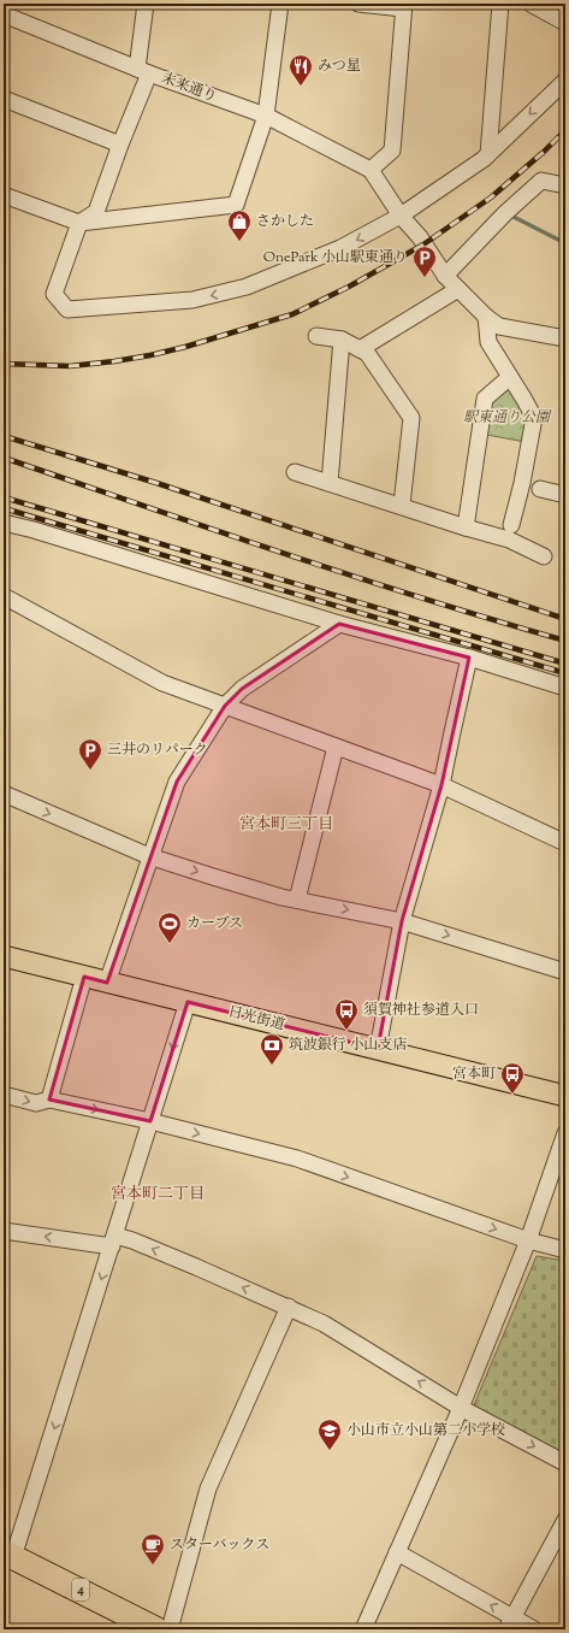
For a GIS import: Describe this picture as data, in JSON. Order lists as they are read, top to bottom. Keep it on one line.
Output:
{"streets":{"highway":["4"],"main road":["日光街道"],"street":["未来通り"]},"districts":["宮本町三丁目","宮本町二丁目"],"parks":["駅東通り公園"],"places":{"restaurant":["みつ星"],"shop":["さかした"],"parking":["OnePark 小山駅東通り","三井のリパーク"],"sports":["カーブス"],"bus stop":["須賀神社参道入口","宮本町"],"bank":["筑波銀行 小山支店"],"school or university":["小山市立小山第二小学校"],"cafe":["スターバックス"]}}
